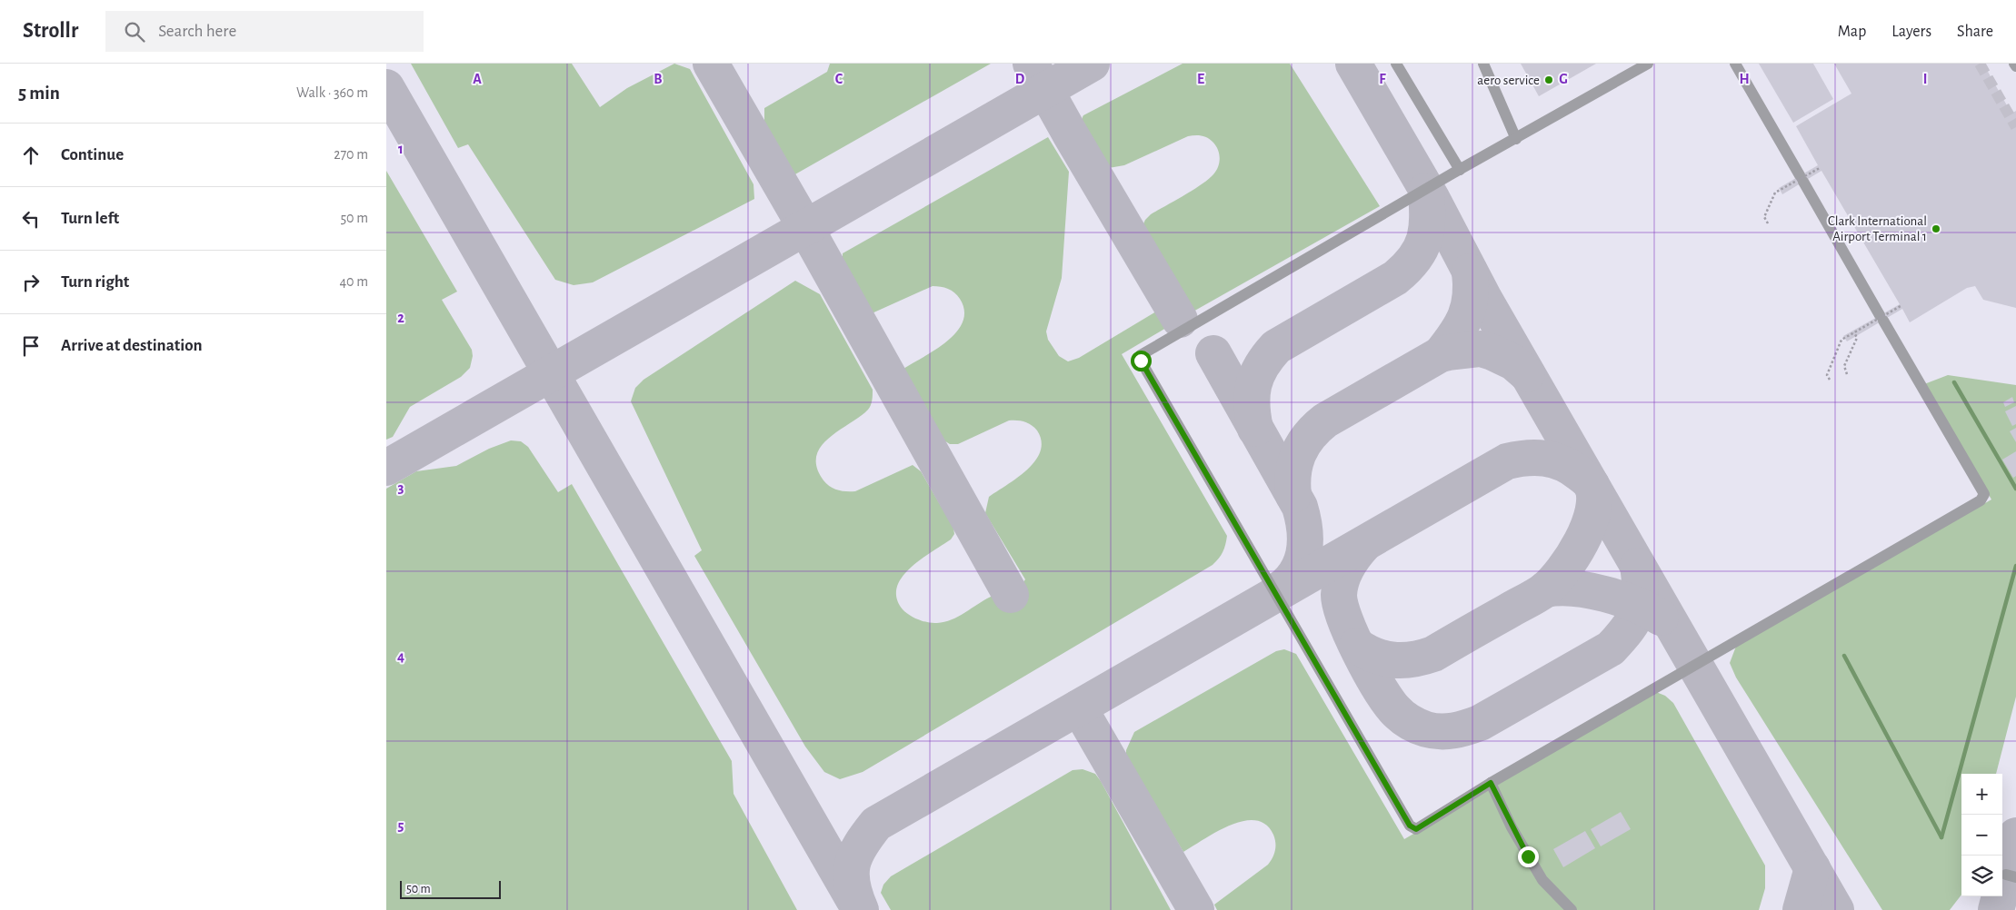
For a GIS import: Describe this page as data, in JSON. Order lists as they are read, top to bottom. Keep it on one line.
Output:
{"places":["aero service","Clark International Airport Terminal 1"],"scale_bar":"50 m","page":{"header":"Strollr","search":"Search here","nav":["Map","Layers","Share"],"heading":["5 min","Walk · 360 m"],"list":[["Continue","270 m"],["Turn left","50 m"],["Turn right","40 m"],"Arrive at destination"],"map_buttons":["+","−"],"scale":"50 m"},"grid":{"columns":["A","B","C","D","E","F","G","H","I"],"rows":["1","2","3","4","5"]}}
